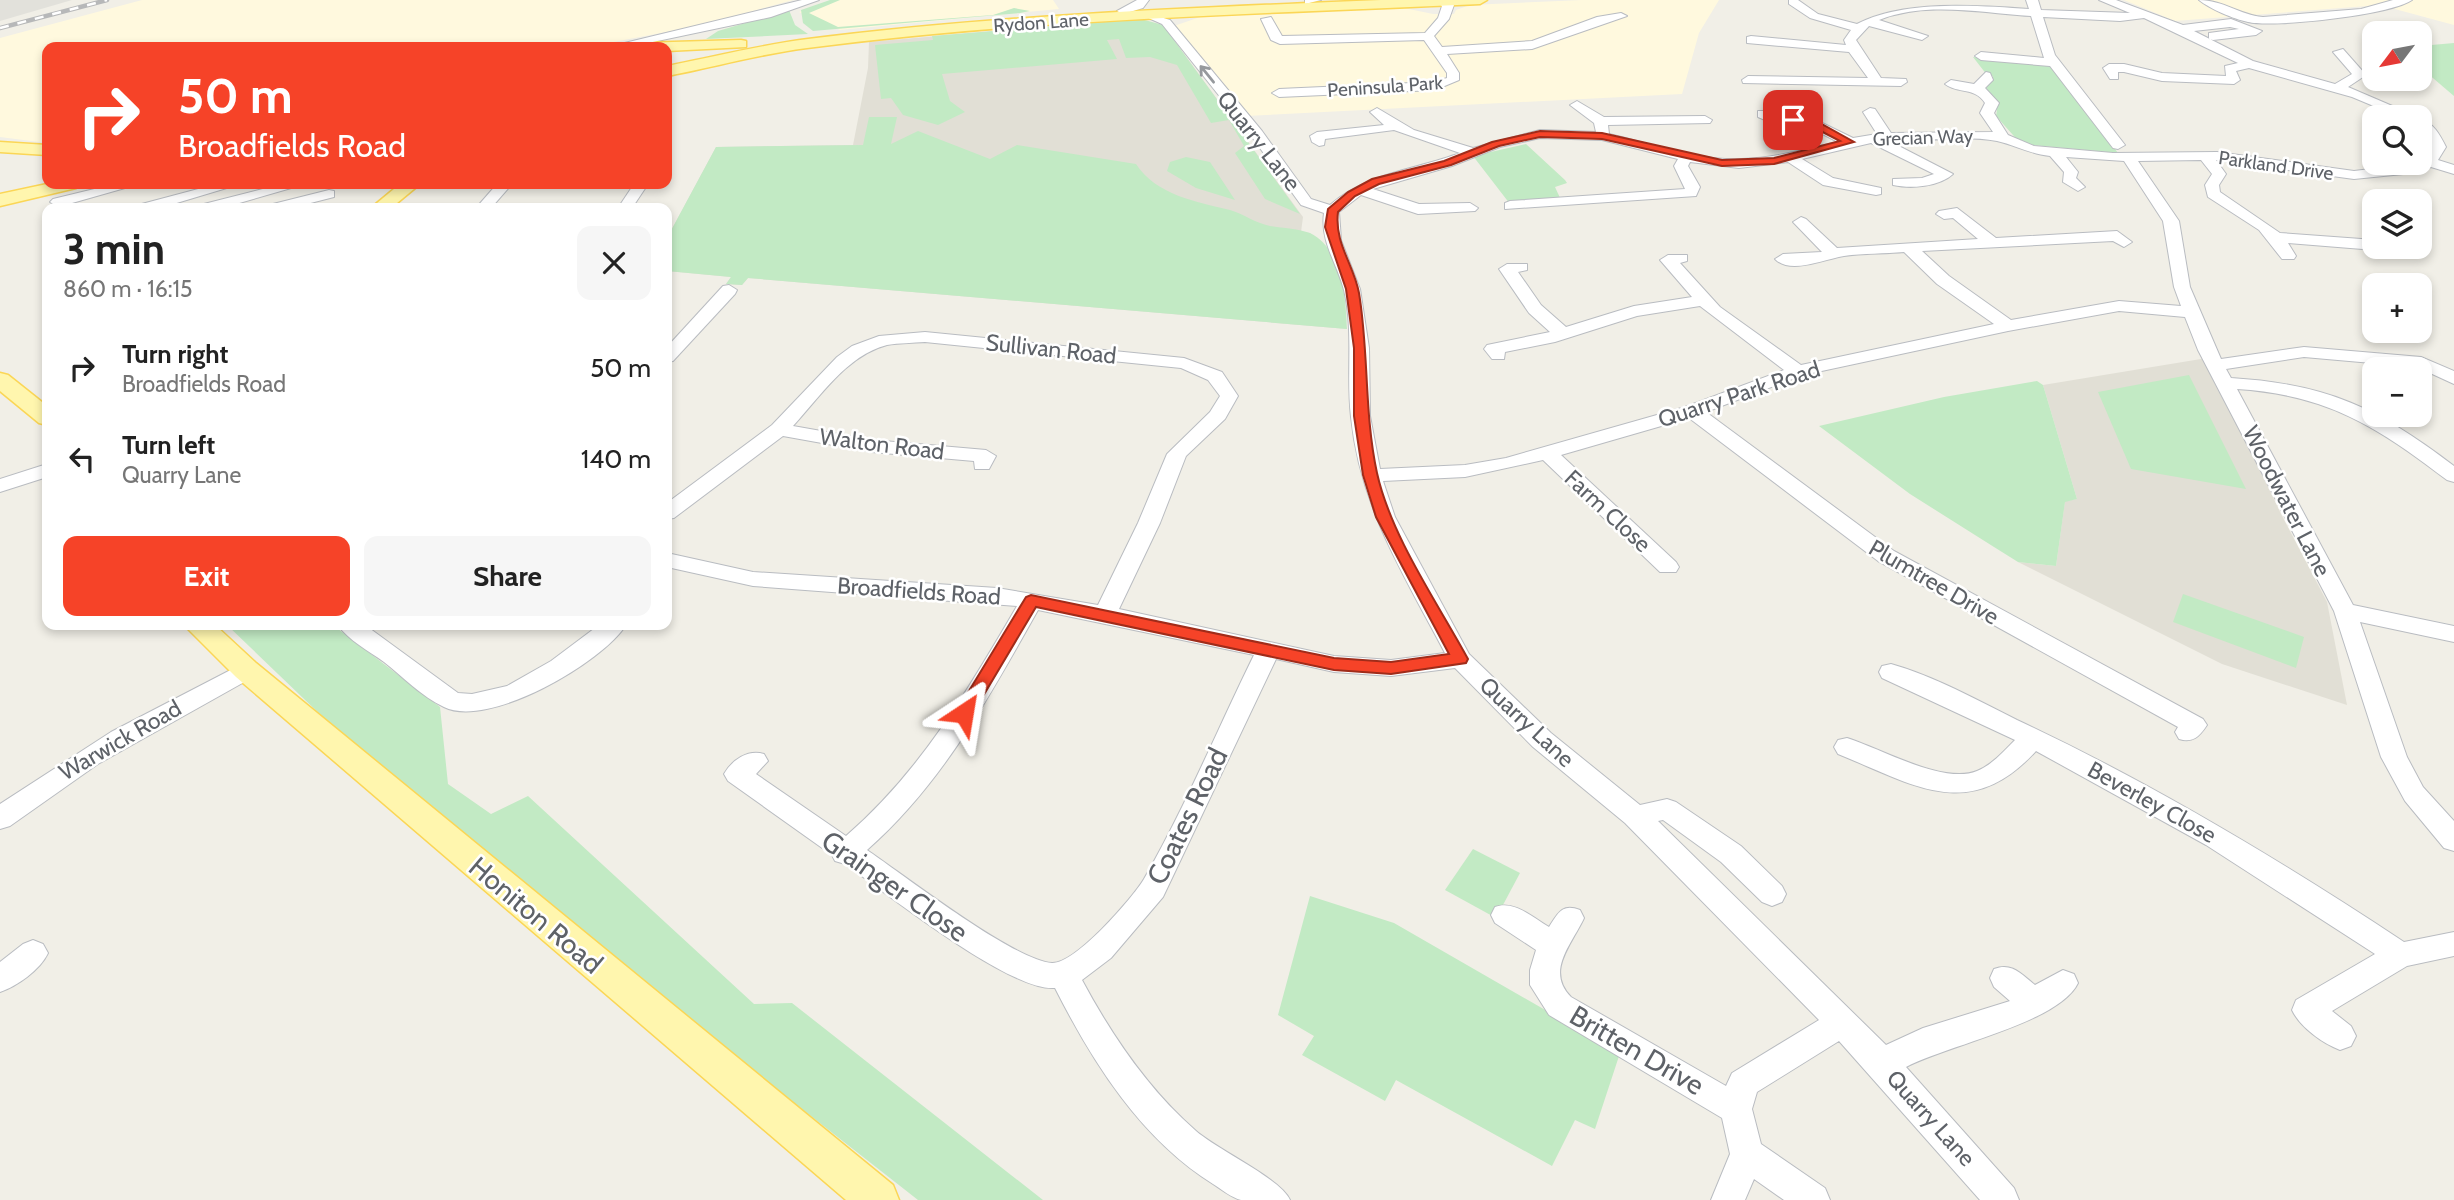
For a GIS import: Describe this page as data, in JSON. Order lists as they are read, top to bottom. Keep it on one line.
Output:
{"streets":{"main road":["Rydon Lane","Honiton Road"],"street":["Peninsula Park","Grecian Way","Quarry Lane","Parkland Drive","Sullivan Road","Quarry Park Road","Walton Road","Woodwater Lane","Farm Close","Plumtree Drive","Broadfields Road","Warwick Road","Beverley Close","Coates Road","Grainger Close","Britten Drive"]},"crossings":[["Rydon Lane","Quarry Lane"],["Grecian Way","Quarry Lane"],["Grecian Way","Parkland Drive"],["Grecian Way","Woodwater Lane"],["Quarry Lane","Quarry Park Road"],["Quarry Lane","Broadfields Road"],["Parkland Drive","Woodwater Lane"],["Sullivan Road","Walton Road"],["Sullivan Road","Broadfields Road"],["Quarry Park Road","Woodwater Lane"],["Quarry Park Road","Farm Close"],["Quarry Park Road","Plumtree Drive"],["Broadfields Road","Coates Road"],["Warwick Road","Honiton Road"],["Coates Road","Grainger Close"]],"north":"bottom left","page":{"map_buttons":["+","−"],"turn":["50 m","Broadfields Road"],"heading":["3 min","860 m · 16:15"],"list":[{"name":"Turn right","note":"Broadfields Road","value":"50 m"},{"name":"Turn left","note":"Quarry Lane","value":"140 m"}],"buttons":["Exit","Share"]}}
